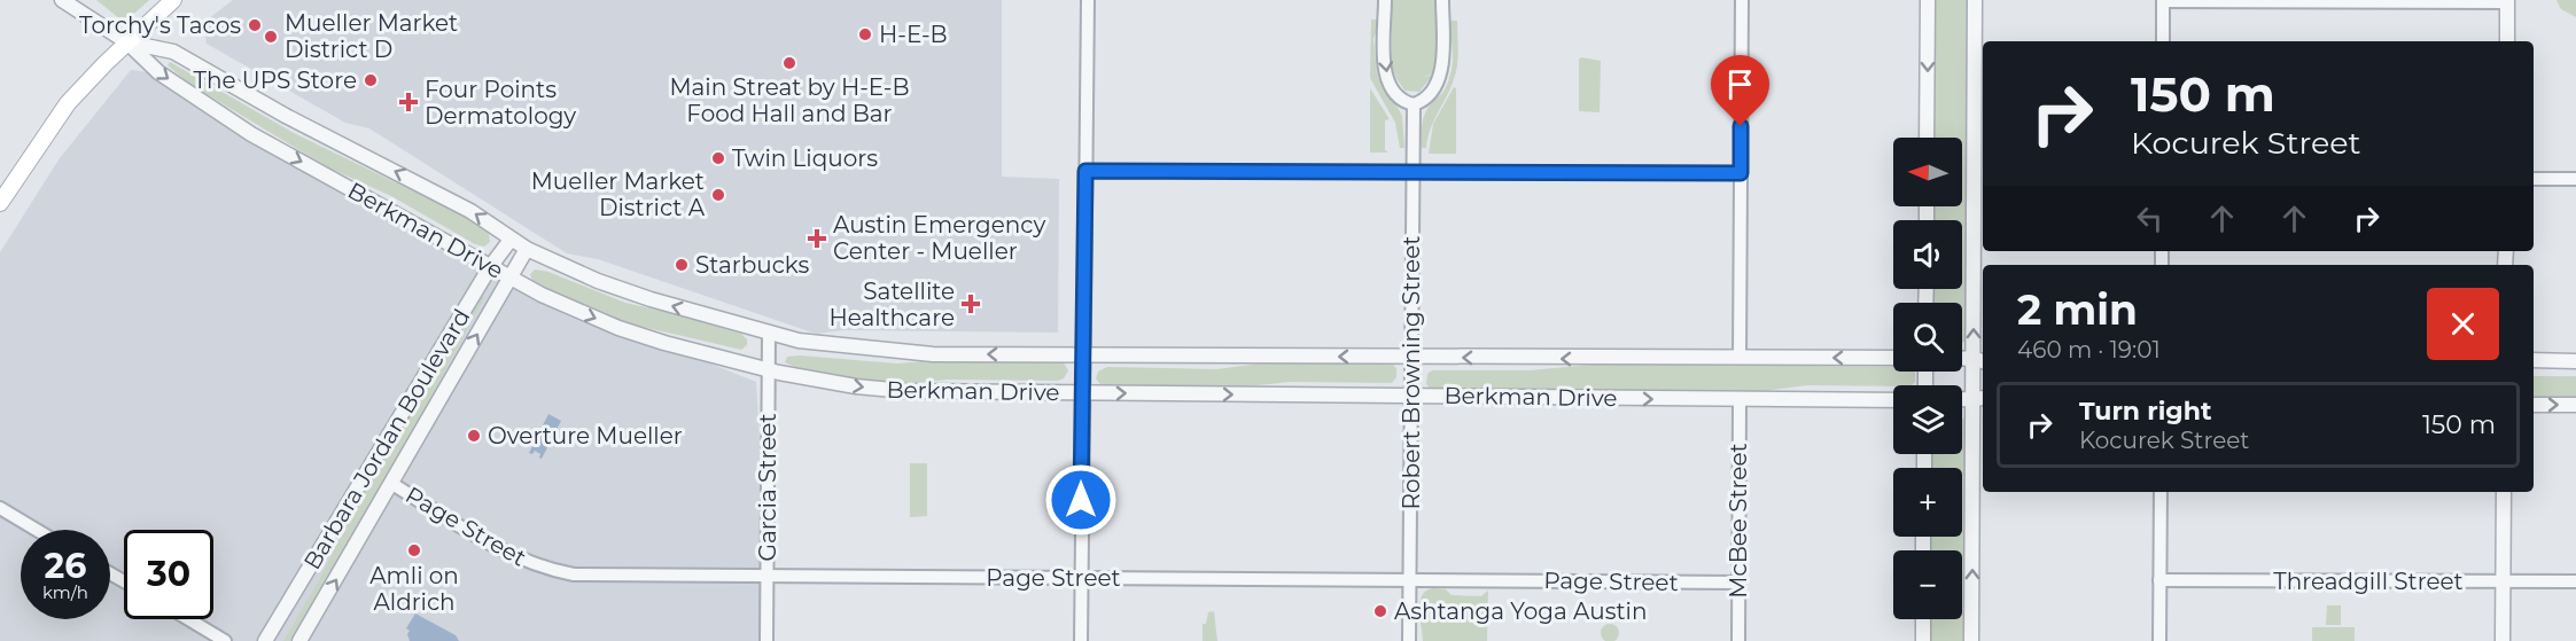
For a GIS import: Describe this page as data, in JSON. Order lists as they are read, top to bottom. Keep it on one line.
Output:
{"streets":{"street":["Berkman Drive","Robert Browning Street","Barbara Jordan Boulevard","Garcia Street","McBee Street","Page Street","Threadgill Street"]},"crossings":[["Berkman Drive","Robert Browning Street"],["Berkman Drive","Barbara Jordan Boulevard"],["Berkman Drive","Garcia Street"],["Berkman Drive","McBee Street"],["Robert Browning Street","Page Street"],["Barbara Jordan Boulevard","Page Street"],["Garcia Street","Page Street"],["McBee Street","Page Street"]],"places":{"other":["Torchy's Tacos","H-E-B","Mueller Market District D","Main Streat by H-E-B Food Hall and Bar","The UPS Store","Twin Liquors","Mueller Market District A","Starbucks","Overture Mueller","Amli on Aldrich","Ashtanga Yoga Austin"],"health":["Four Points Dermatology","Austin Emergency Center - Mueller","Satellite Healthcare"]},"north":"left","page":{"turn":["150 m","Kocurek Street"],"map_buttons":["+","−"],"heading":["2 min","460 m · 19:01"],"list":[{"name":"Turn right","note":"Kocurek Street","value":"150 m"}],"speed":"26 km/h","limit":"30"}}
